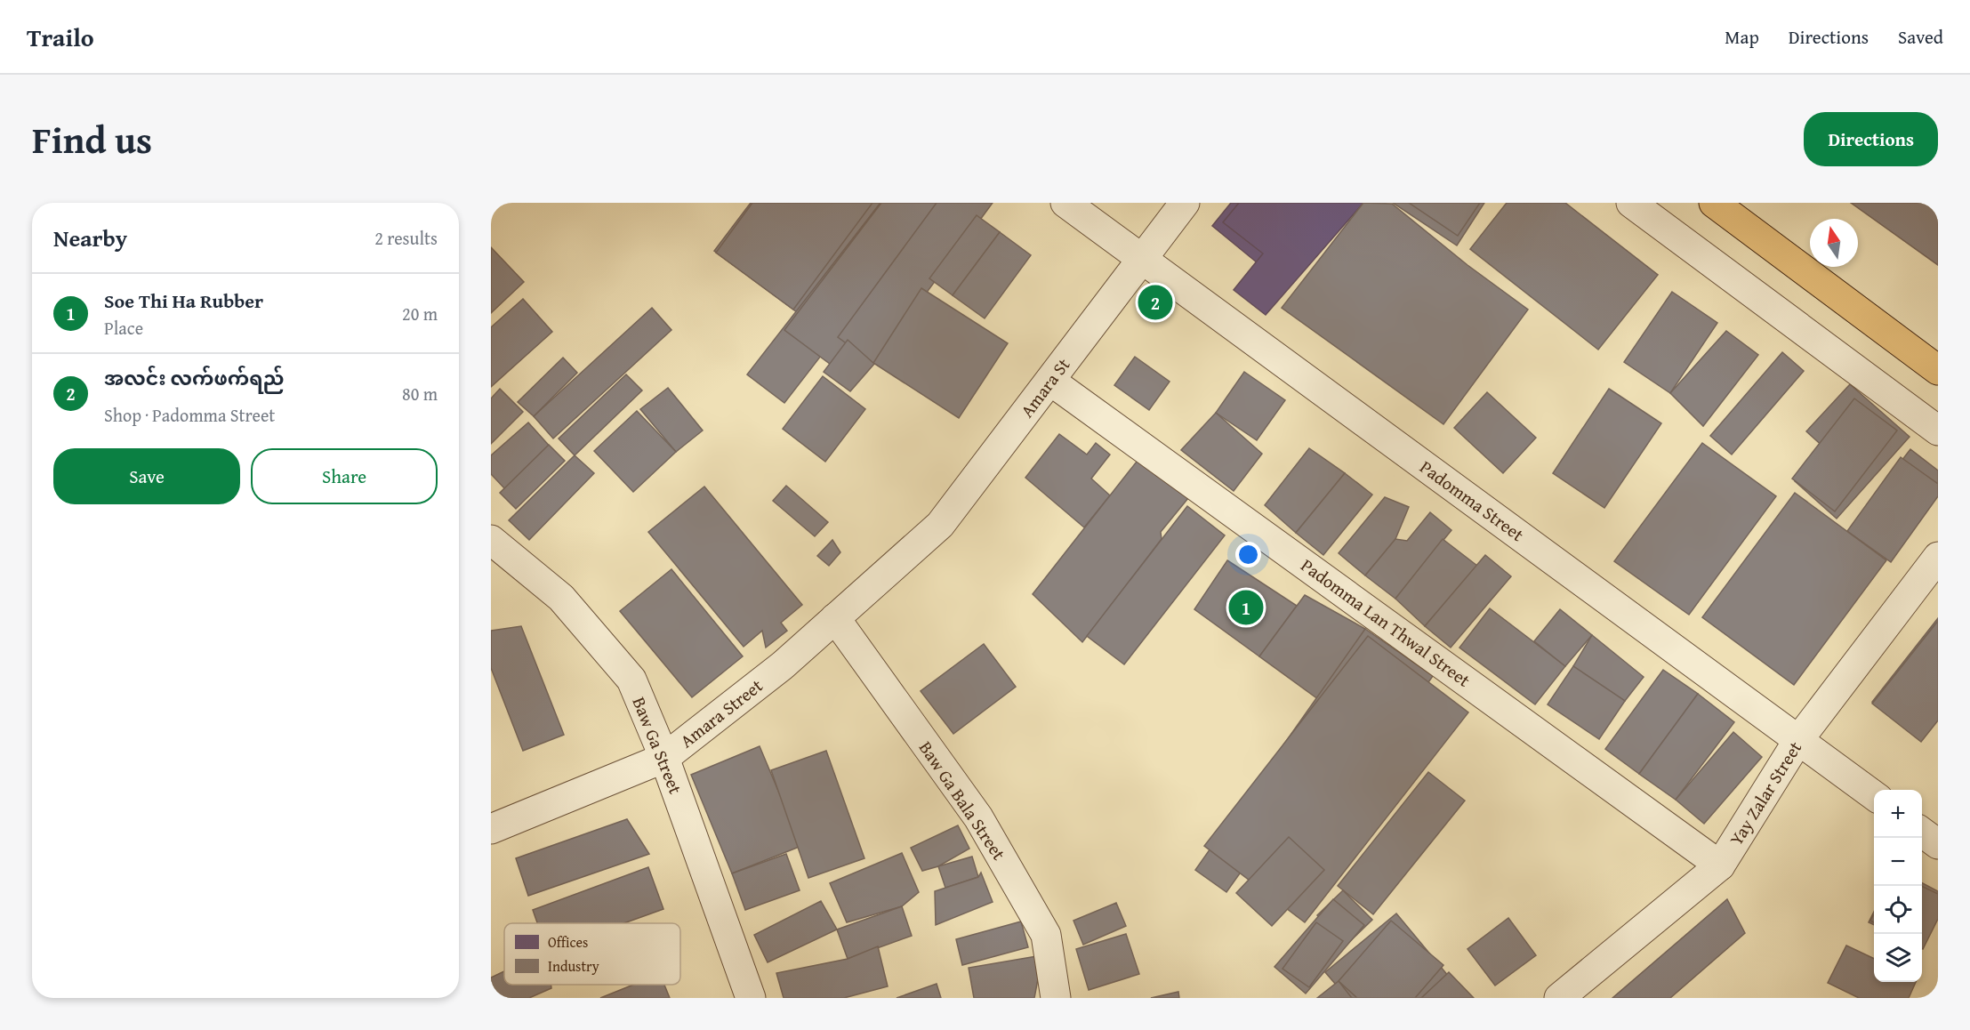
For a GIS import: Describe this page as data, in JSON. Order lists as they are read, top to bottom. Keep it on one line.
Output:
{"streets":{"street":["Amara St","Padomma Street","Padomma Lan Thwal Street","Amara Street","Baw Ga Street","Yay Zalar Street","Baw Ga Bala Street"]},"crossings":[["Amara St","Padomma Street"],["Amara St","Padomma Lan Thwal Street"],["Amara St","Amara Street"],["Padomma Street","Yay Zalar Street"],["Padomma Lan Thwal Street","Yay Zalar Street"],["Amara Street","Baw Ga Street"],["Amara Street","Baw Ga Bala Street"]],"legend":["Offices","Industry"],"north":"top","page":{"header":"Trailo","nav":["Map","Directions","Saved"],"title":"Find us","buttons":["Directions",["Save","Share"]],"heading":["Nearby","2 results"],"list":[{"mark":"1","name":"Soe Thi Ha Rubber","note":"Place","value":"20 m"},{"mark":"2","name":"အလင်း လက်ဖက်ရည်","note":"Shop · Padomma Street","value":"80 m"}],"pins":["2","1"],"map_buttons":["+","−"]}}
